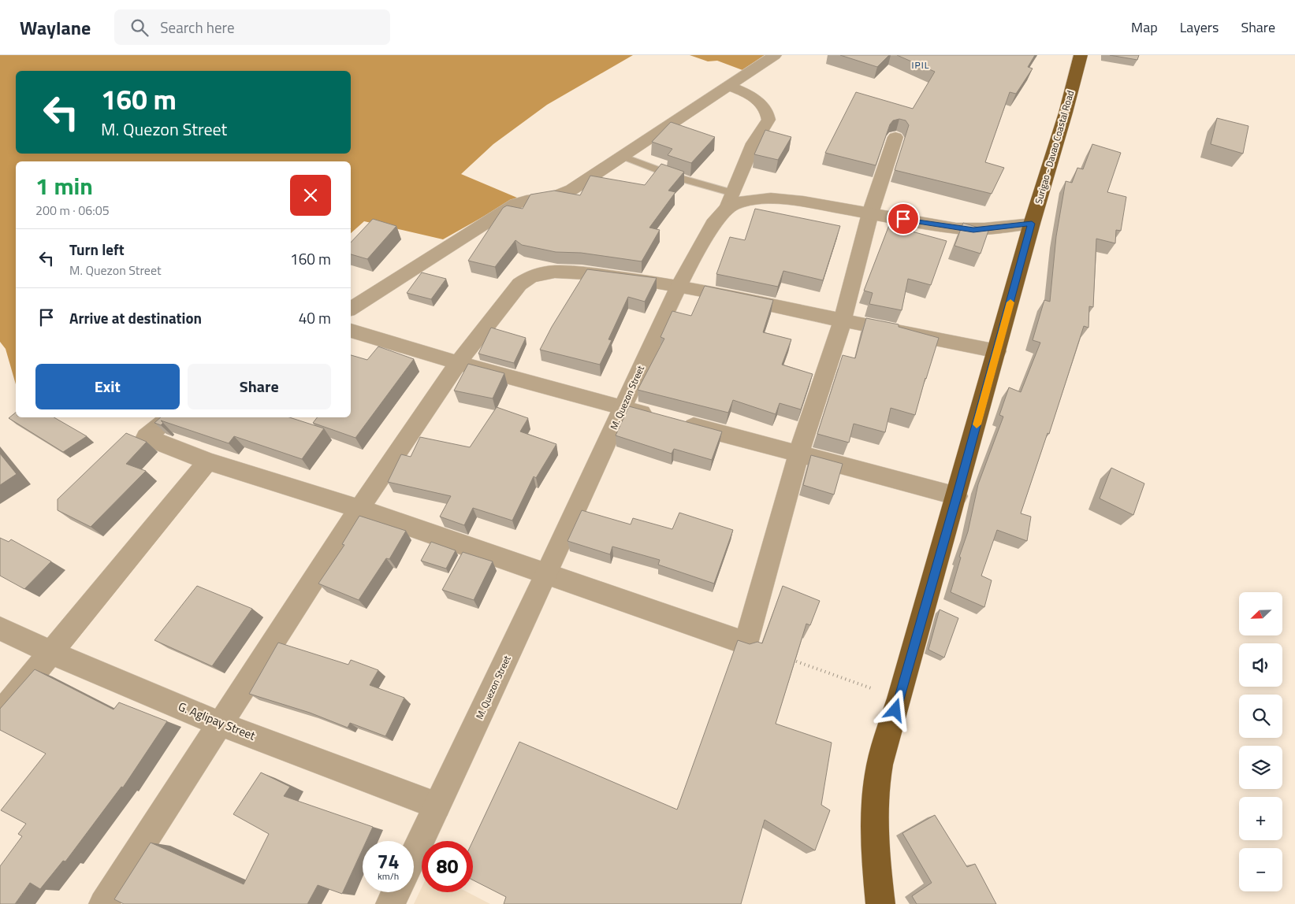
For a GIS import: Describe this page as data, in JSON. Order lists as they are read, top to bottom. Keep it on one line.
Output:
{"streets":{"highway":["Surigao - Davao Coastal Road"],"street":["M. Quezon Street","G. Aglipay Street"]},"crossings":[["M. Quezon Street","G. Aglipay Street"]],"districts":["IPIL"],"north":"bottom left","page":{"header":"Waylane","search":"Search here","nav":["Map","Layers","Share"],"turn":["160 m","M. Quezon Street"],"heading":["1 min","200 m · 06:05"],"list":[{"name":"Turn left","note":"M. Quezon Street","value":"160 m"},{"name":"Arrive at destination","value":"40 m"}],"buttons":["Exit","Share"],"map_buttons":["+","−"],"speed":"74 km/h","limit":"80"}}
